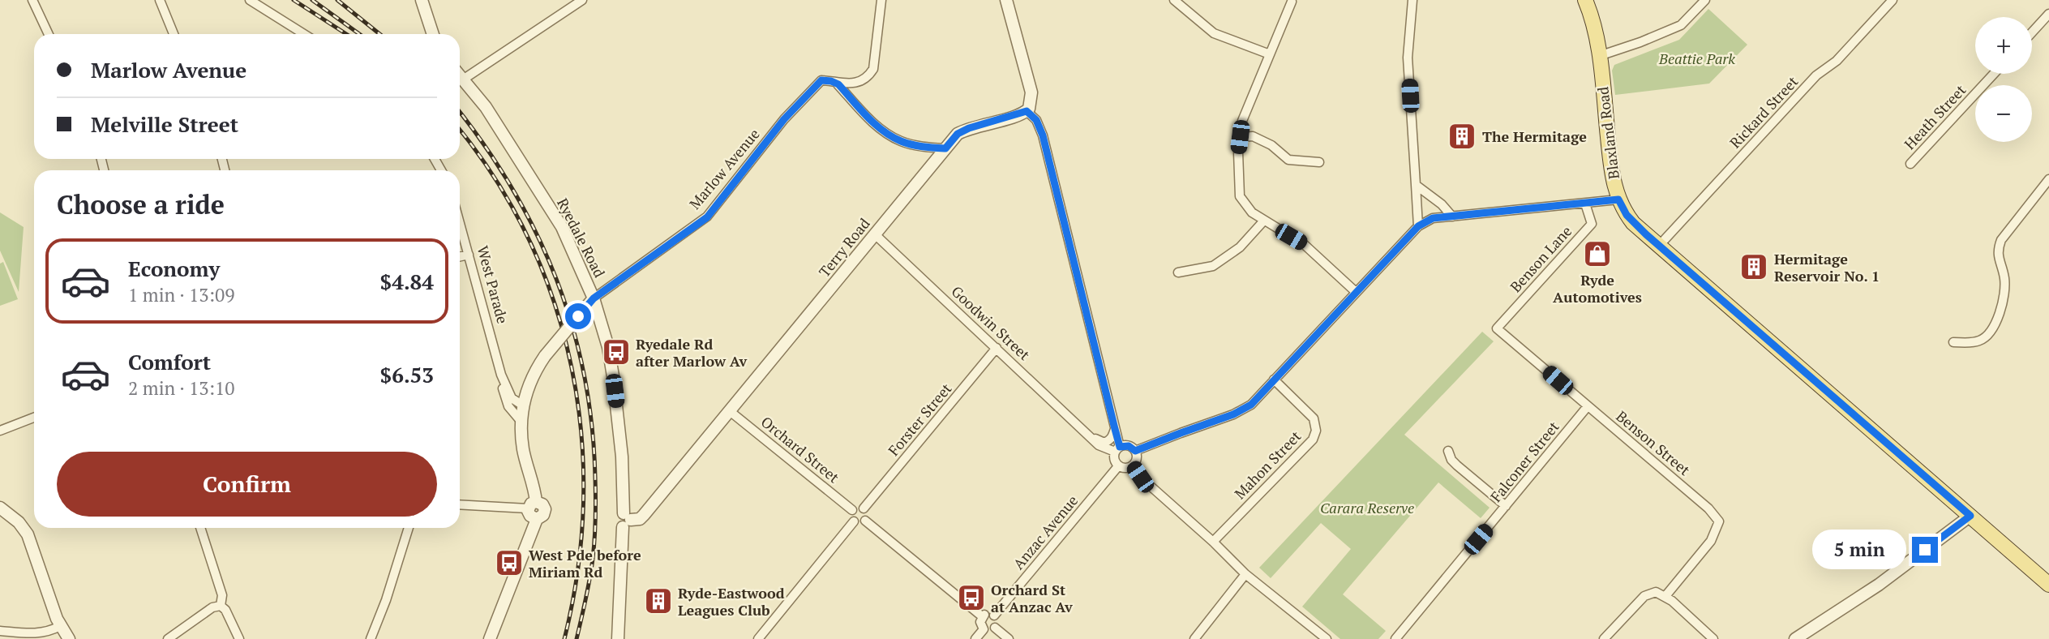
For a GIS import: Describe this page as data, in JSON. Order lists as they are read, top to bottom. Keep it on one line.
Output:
{"streets":{"main road":["Blaxland Road"],"street":["Rickard Street","Heath Street","Marlow Avenue","Ryedale Road","Terry Road","Benson Lane","West Parade","Goodwin Street","Forster Street","Benson Street","Orchard Street","Falconer Street","Mahon Street","Anzac Avenue"]},"crossings":[["Rickard Street","Blaxland Road"],["Marlow Avenue","Ryedale Road"],["Marlow Avenue","West Parade"],["Ryedale Road","Terry Road"],["Terry Road","Goodwin Street"],["Terry Road","Orchard Street"],["Benson Lane","Benson Street"],["Goodwin Street","Forster Street"],["Goodwin Street","Anzac Avenue"],["Forster Street","Orchard Street"],["Benson Street","Falconer Street"]],"parks":["Beattie Park","Carara Reserve"],"places":{"building":["The Hermitage","Hermitage Reservoir No. 1","Ryde-Eastwood Leagues Club"],"shop":["Ryde Automotives"],"bus stop":["Ryedale Rd after Marlow Av","West Pde before Miriam Rd","Orchard St at Anzac Av"]},"page":{"map_buttons":["+","−"],"banner":["Marlow Avenue","Melville Street"],"heading":"Choose a ride","list":[{"name":"Economy","note":"1 min · 13:09","value":"$4.84"},{"name":"Comfort","note":"2 min · 13:10","value":"$6.53"}],"buttons":"Confirm","bubble":"5 min"}}
